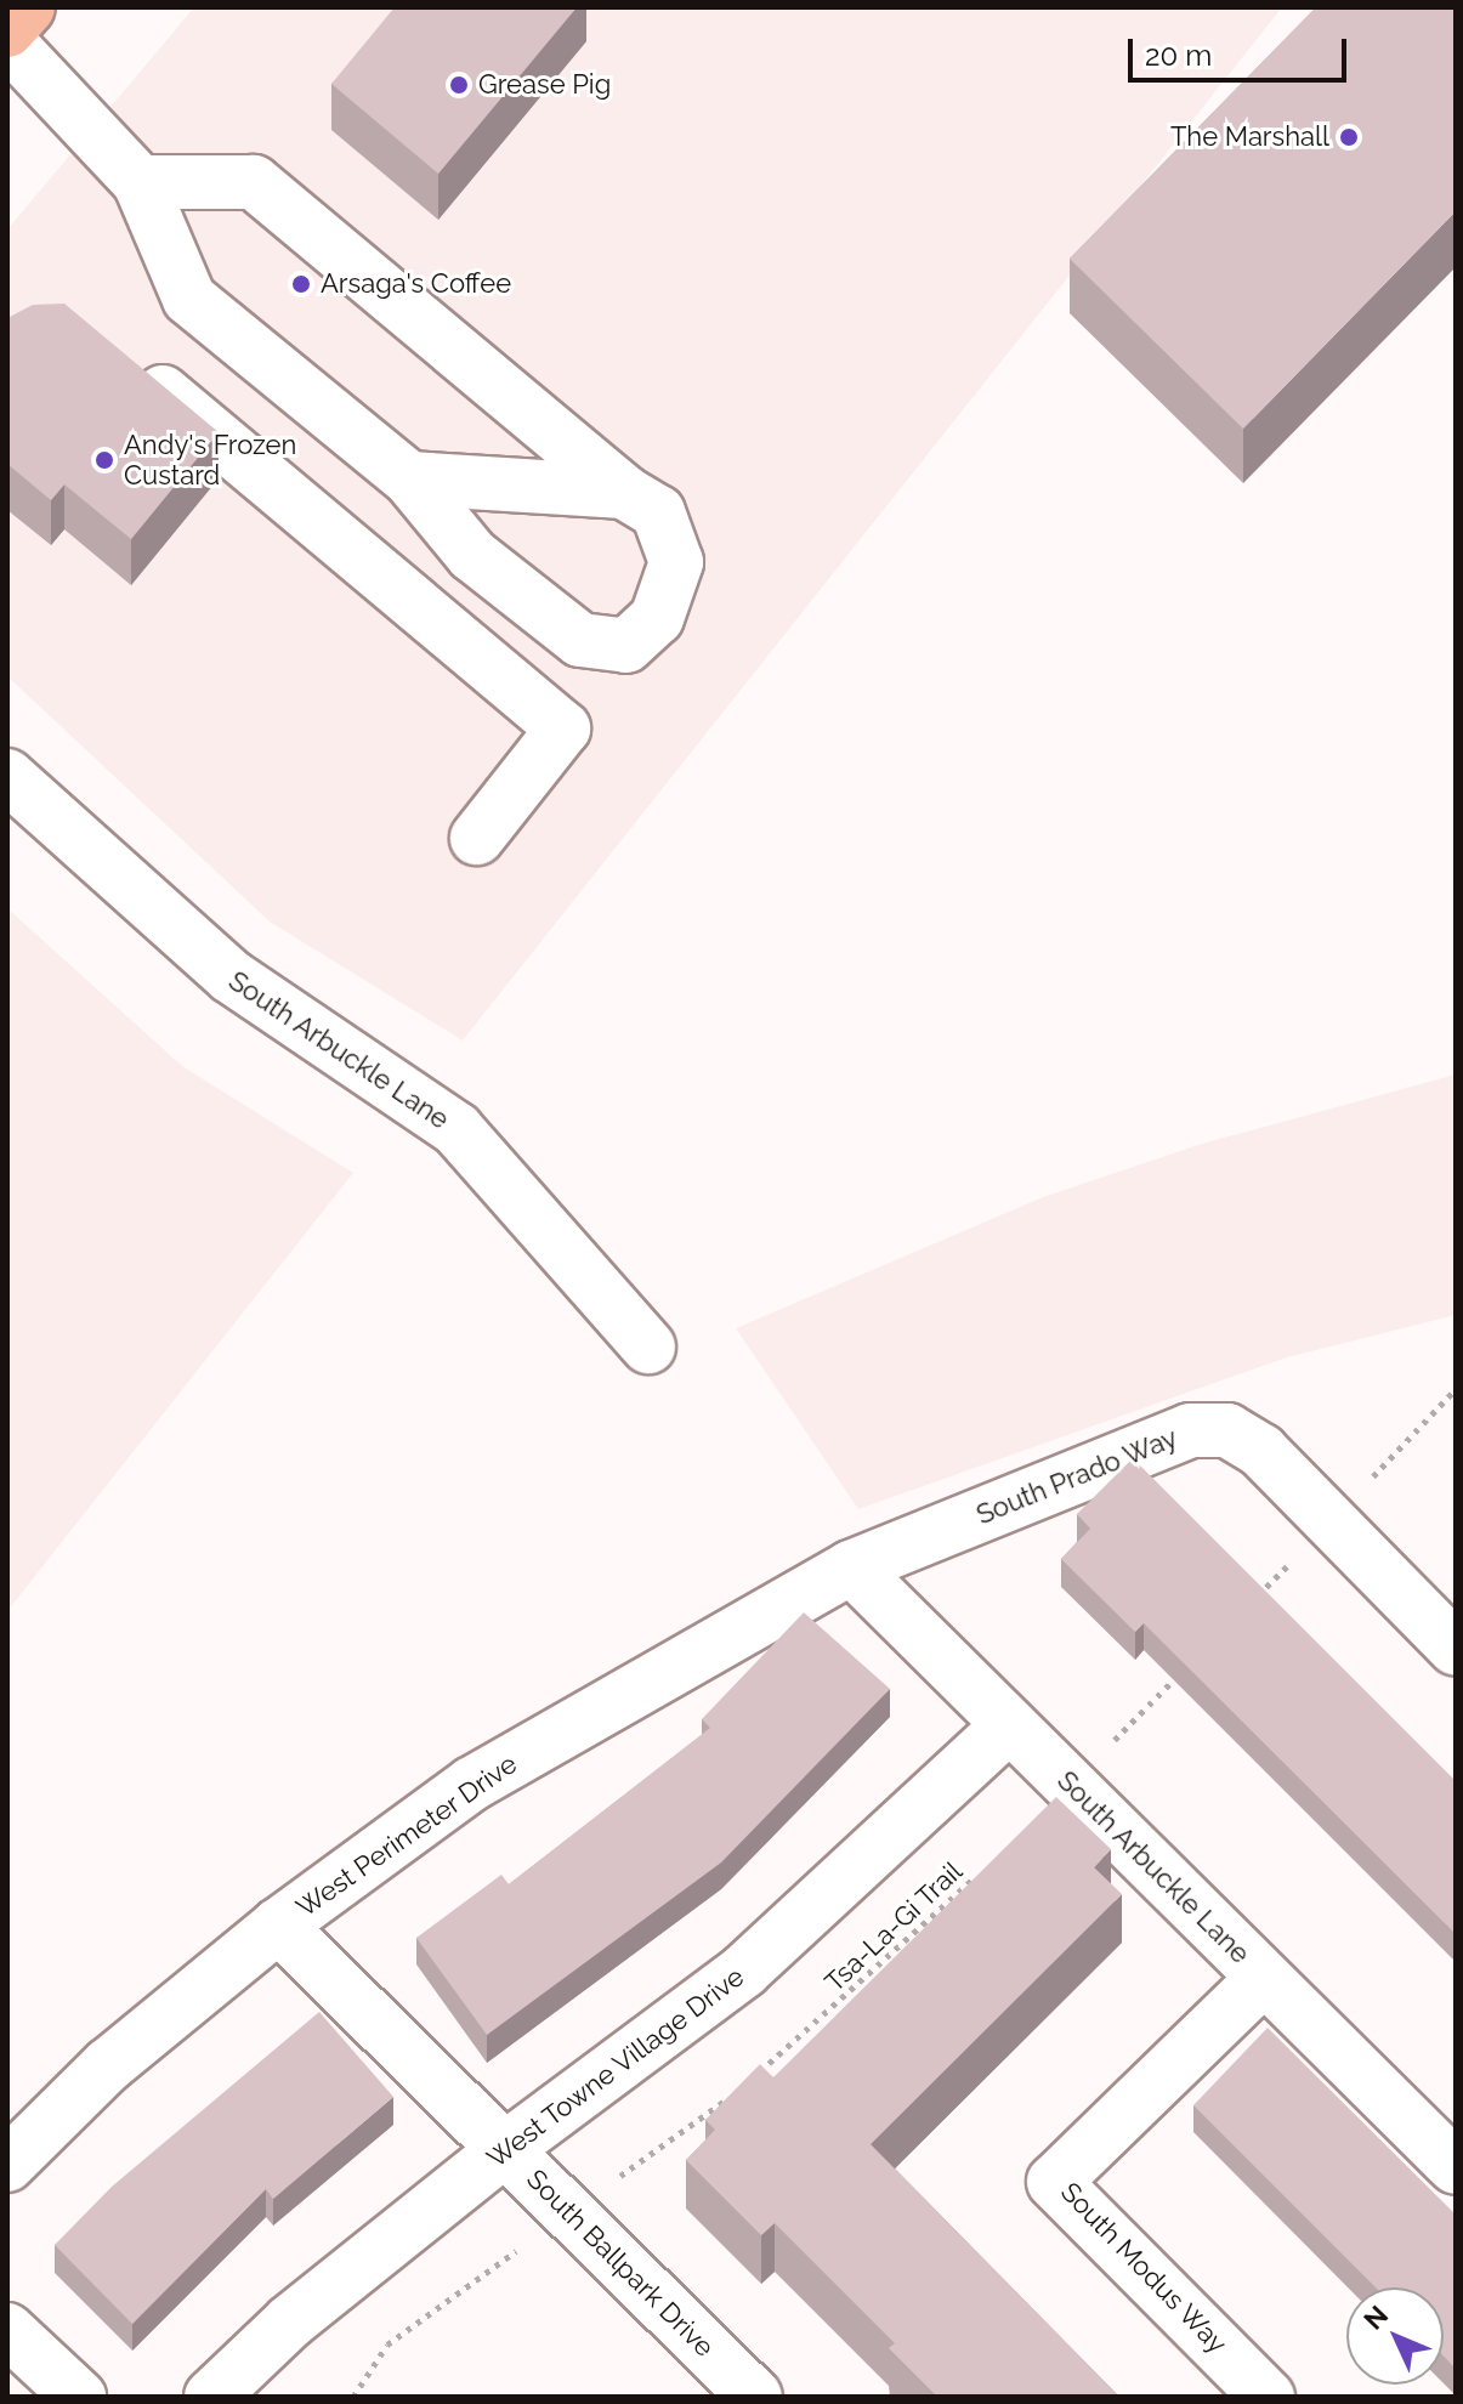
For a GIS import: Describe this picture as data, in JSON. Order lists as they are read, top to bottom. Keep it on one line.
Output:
{"streets":{"street":["South Arbuckle Lane","South Prado Way","West Perimeter Drive","West Towne Village Drive","South Ballpark Drive","South Modus Way"],"path":["Tsa-La-Gi Trail"]},"crossings":[["South Arbuckle Lane","South Prado Way"],["South Arbuckle Lane","West Perimeter Drive"],["South Arbuckle Lane","West Towne Village Drive"],["South Arbuckle Lane","South Modus Way"],["South Prado Way","West Perimeter Drive"],["West Perimeter Drive","South Ballpark Drive"],["West Towne Village Drive","South Ballpark Drive"]],"places":["Grease Pig","The Marshall","Arsaga's Coffee","Andy's Frozen Custard"],"scale_bar":"20 m","north":"top left"}
